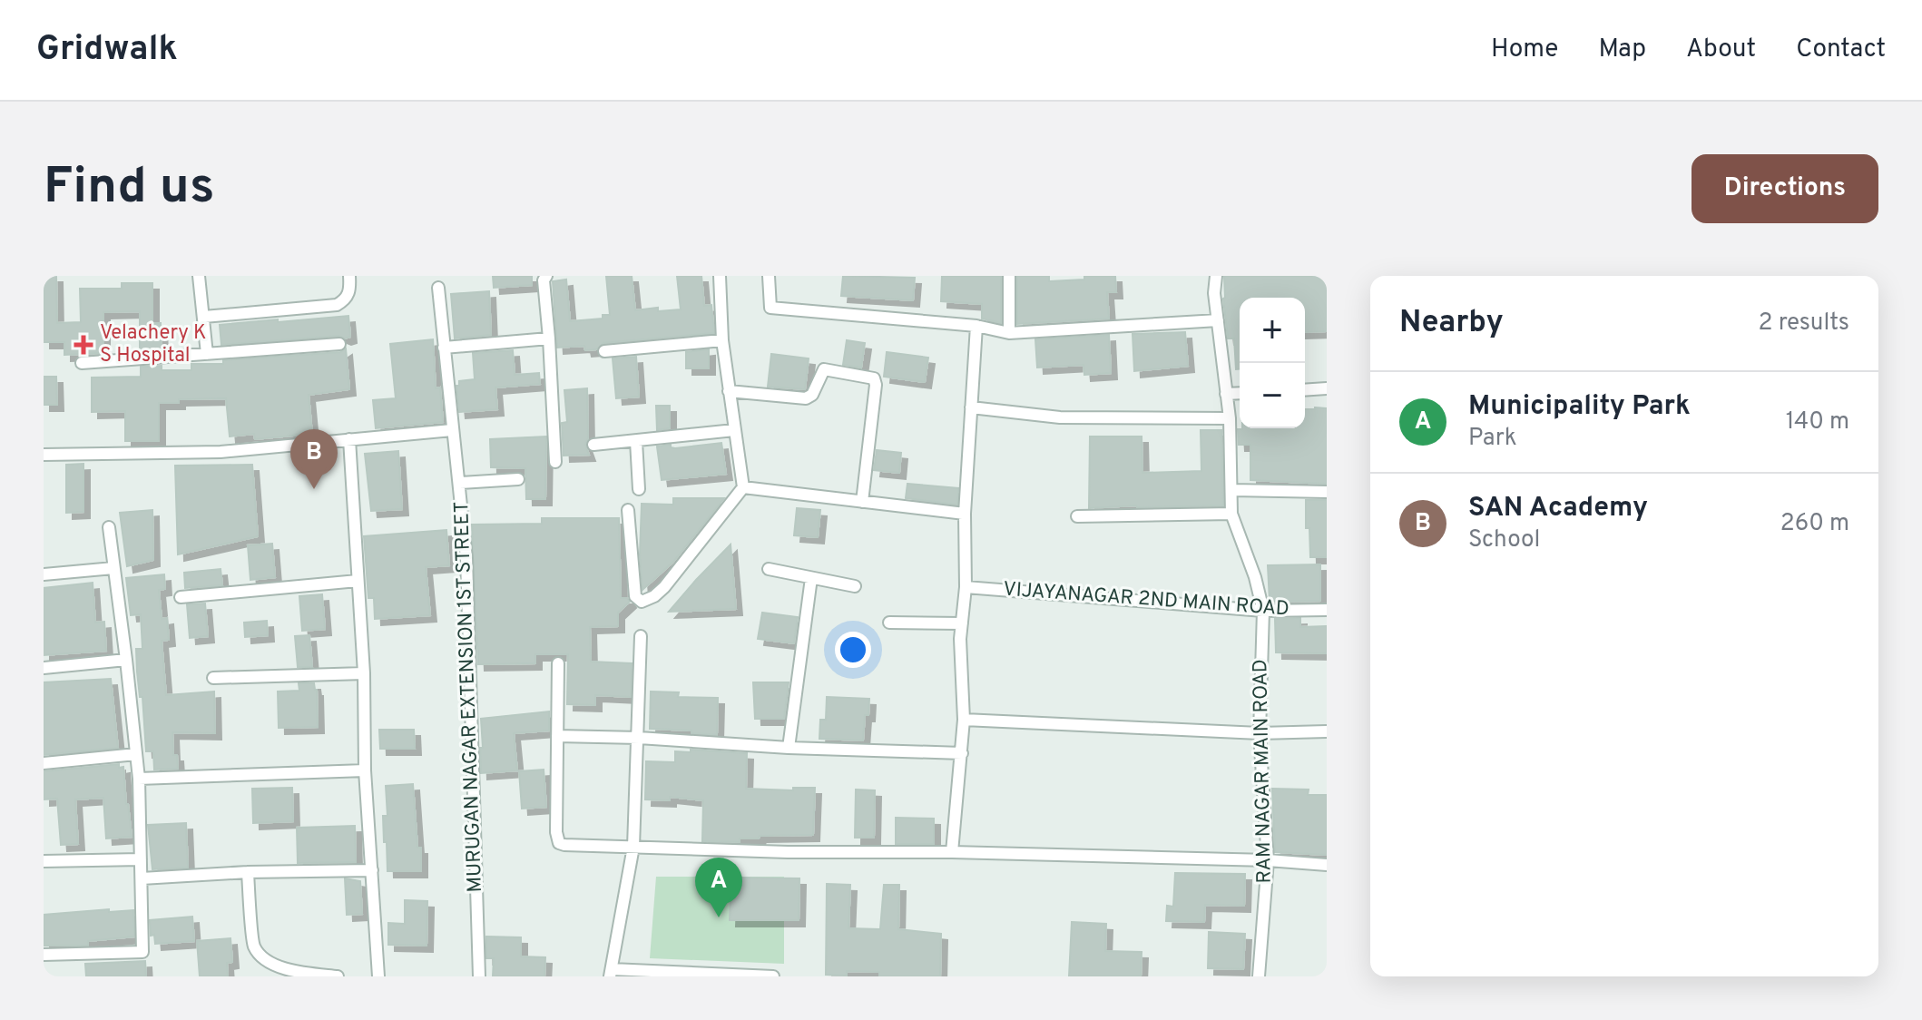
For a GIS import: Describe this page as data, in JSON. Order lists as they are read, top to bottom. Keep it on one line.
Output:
{"streets":{"street":["VIJAYANAGAR 2ND MAIN ROAD","MURUGAN NAGAR EXTENSION 1ST STREET","RAM NAGAR MAIN ROAD"]},"crossings":[["VIJAYANAGAR 2ND MAIN ROAD","RAM NAGAR MAIN ROAD"]],"places":{"health":["Velachery K S Hospital"]},"page":{"header":"Gridwalk","nav":["Home","Map","About","Contact"],"buttons":"Directions","title":"Find us","heading":["Nearby","2 results"],"map_buttons":["+","−"],"list":[{"mark":"A","name":"Municipality Park","note":"Park","value":"140 m"},{"mark":"B","name":"SAN Academy","note":"School","value":"260 m"}],"pins":["B","A"]}}
